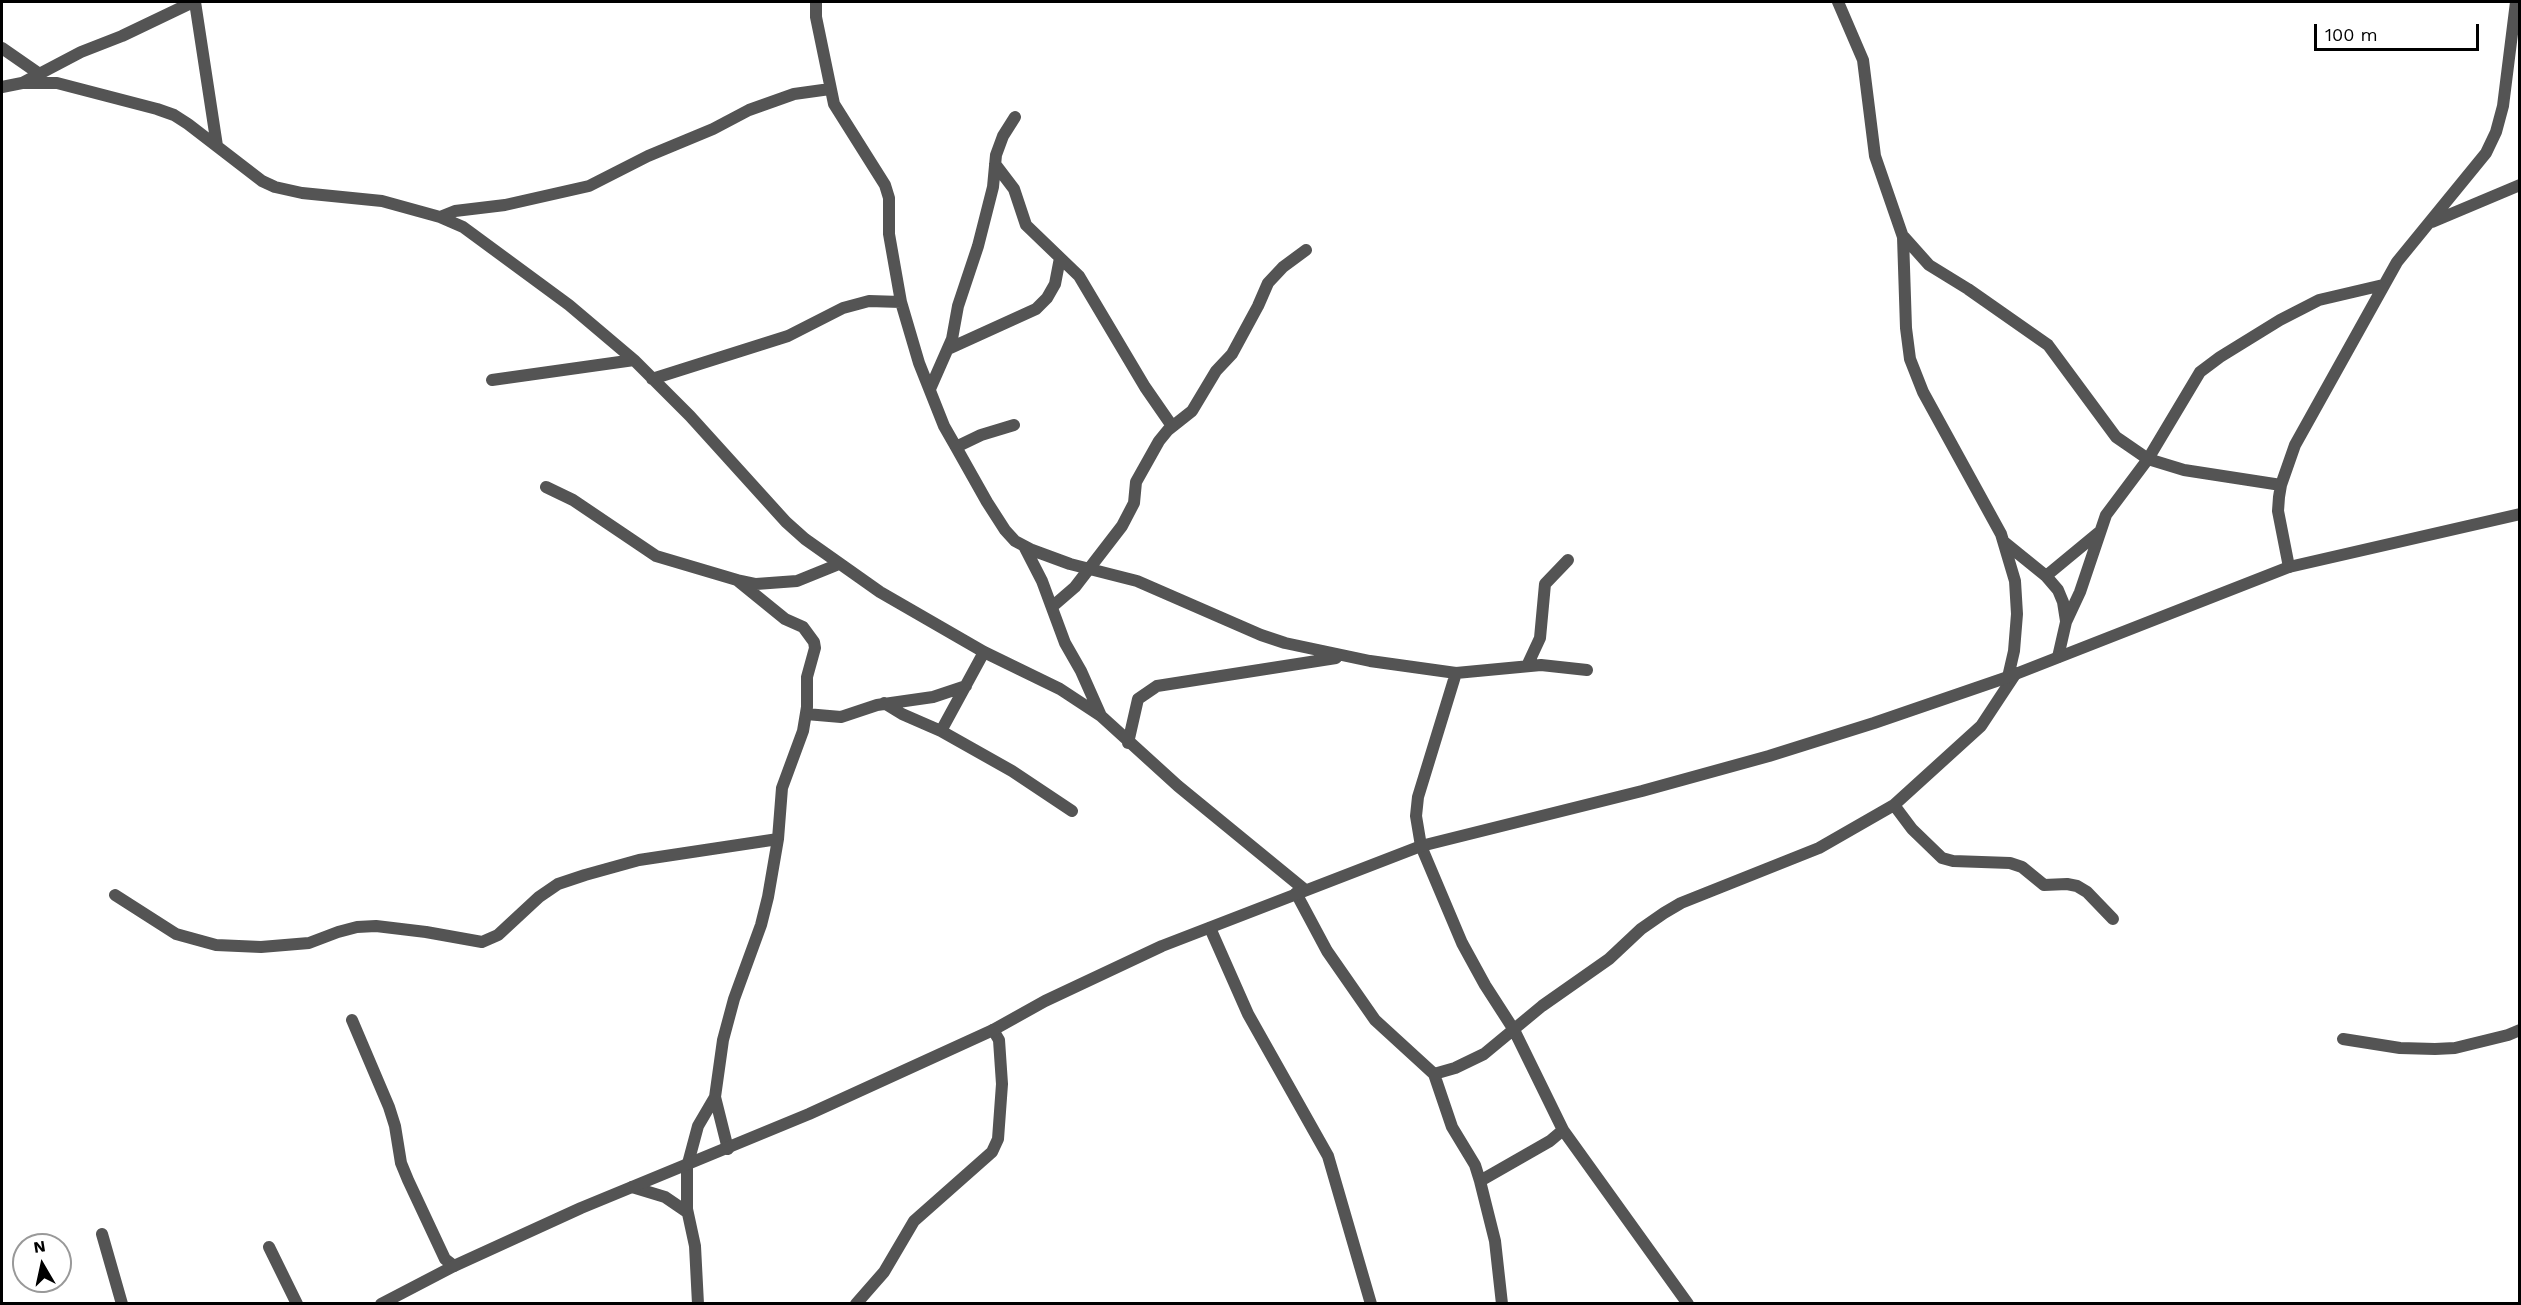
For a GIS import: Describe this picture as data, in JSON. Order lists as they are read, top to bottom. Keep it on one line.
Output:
{"scale_bar":"100 m","north":"top"}
